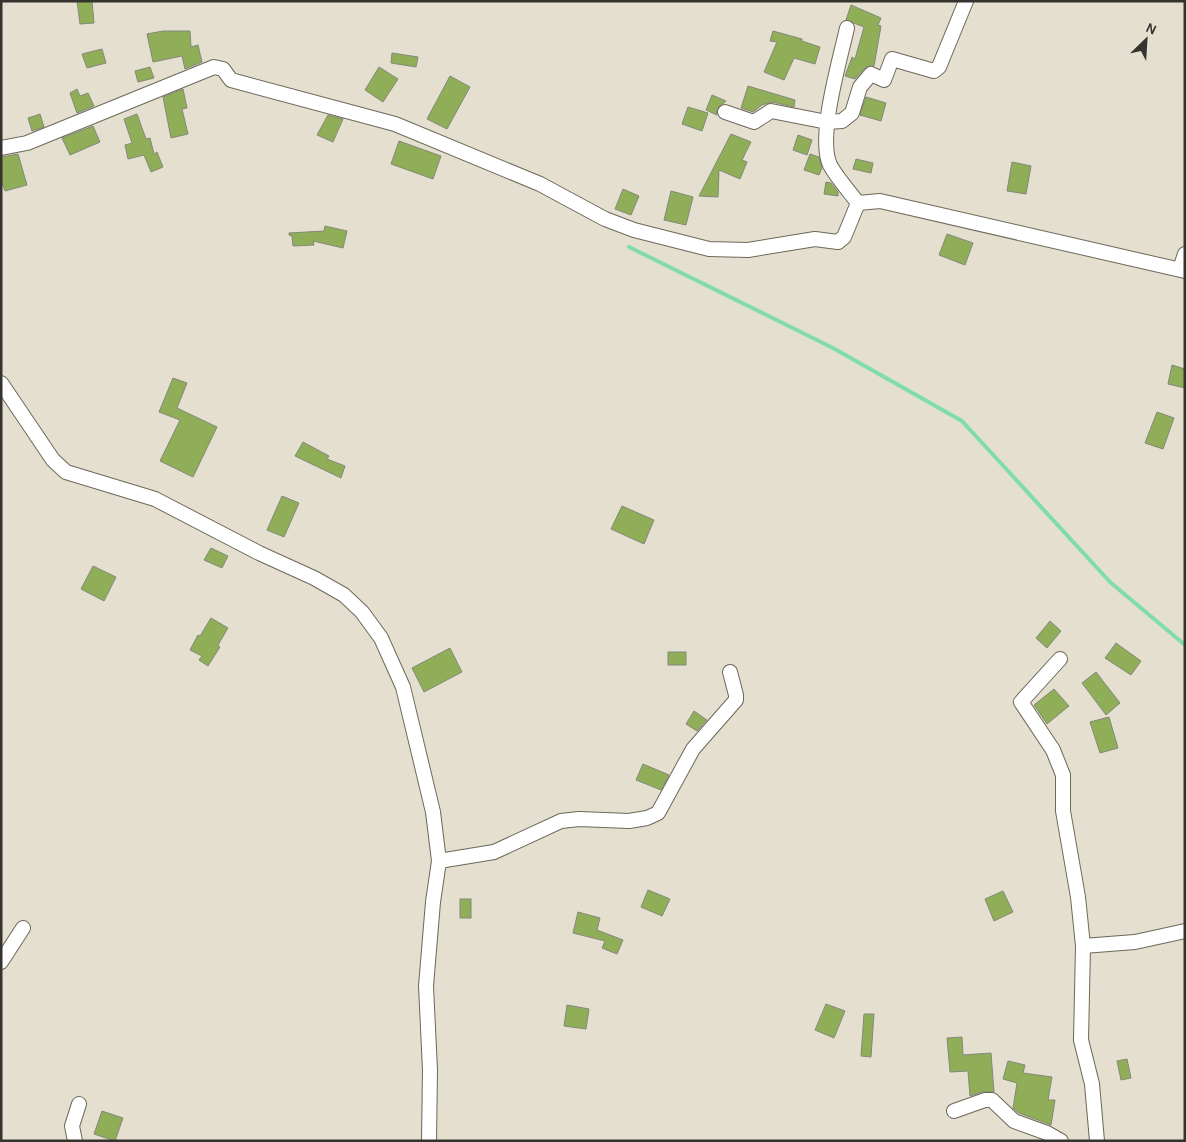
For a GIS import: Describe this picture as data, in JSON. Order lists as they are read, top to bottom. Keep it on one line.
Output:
{"north":"top right"}
